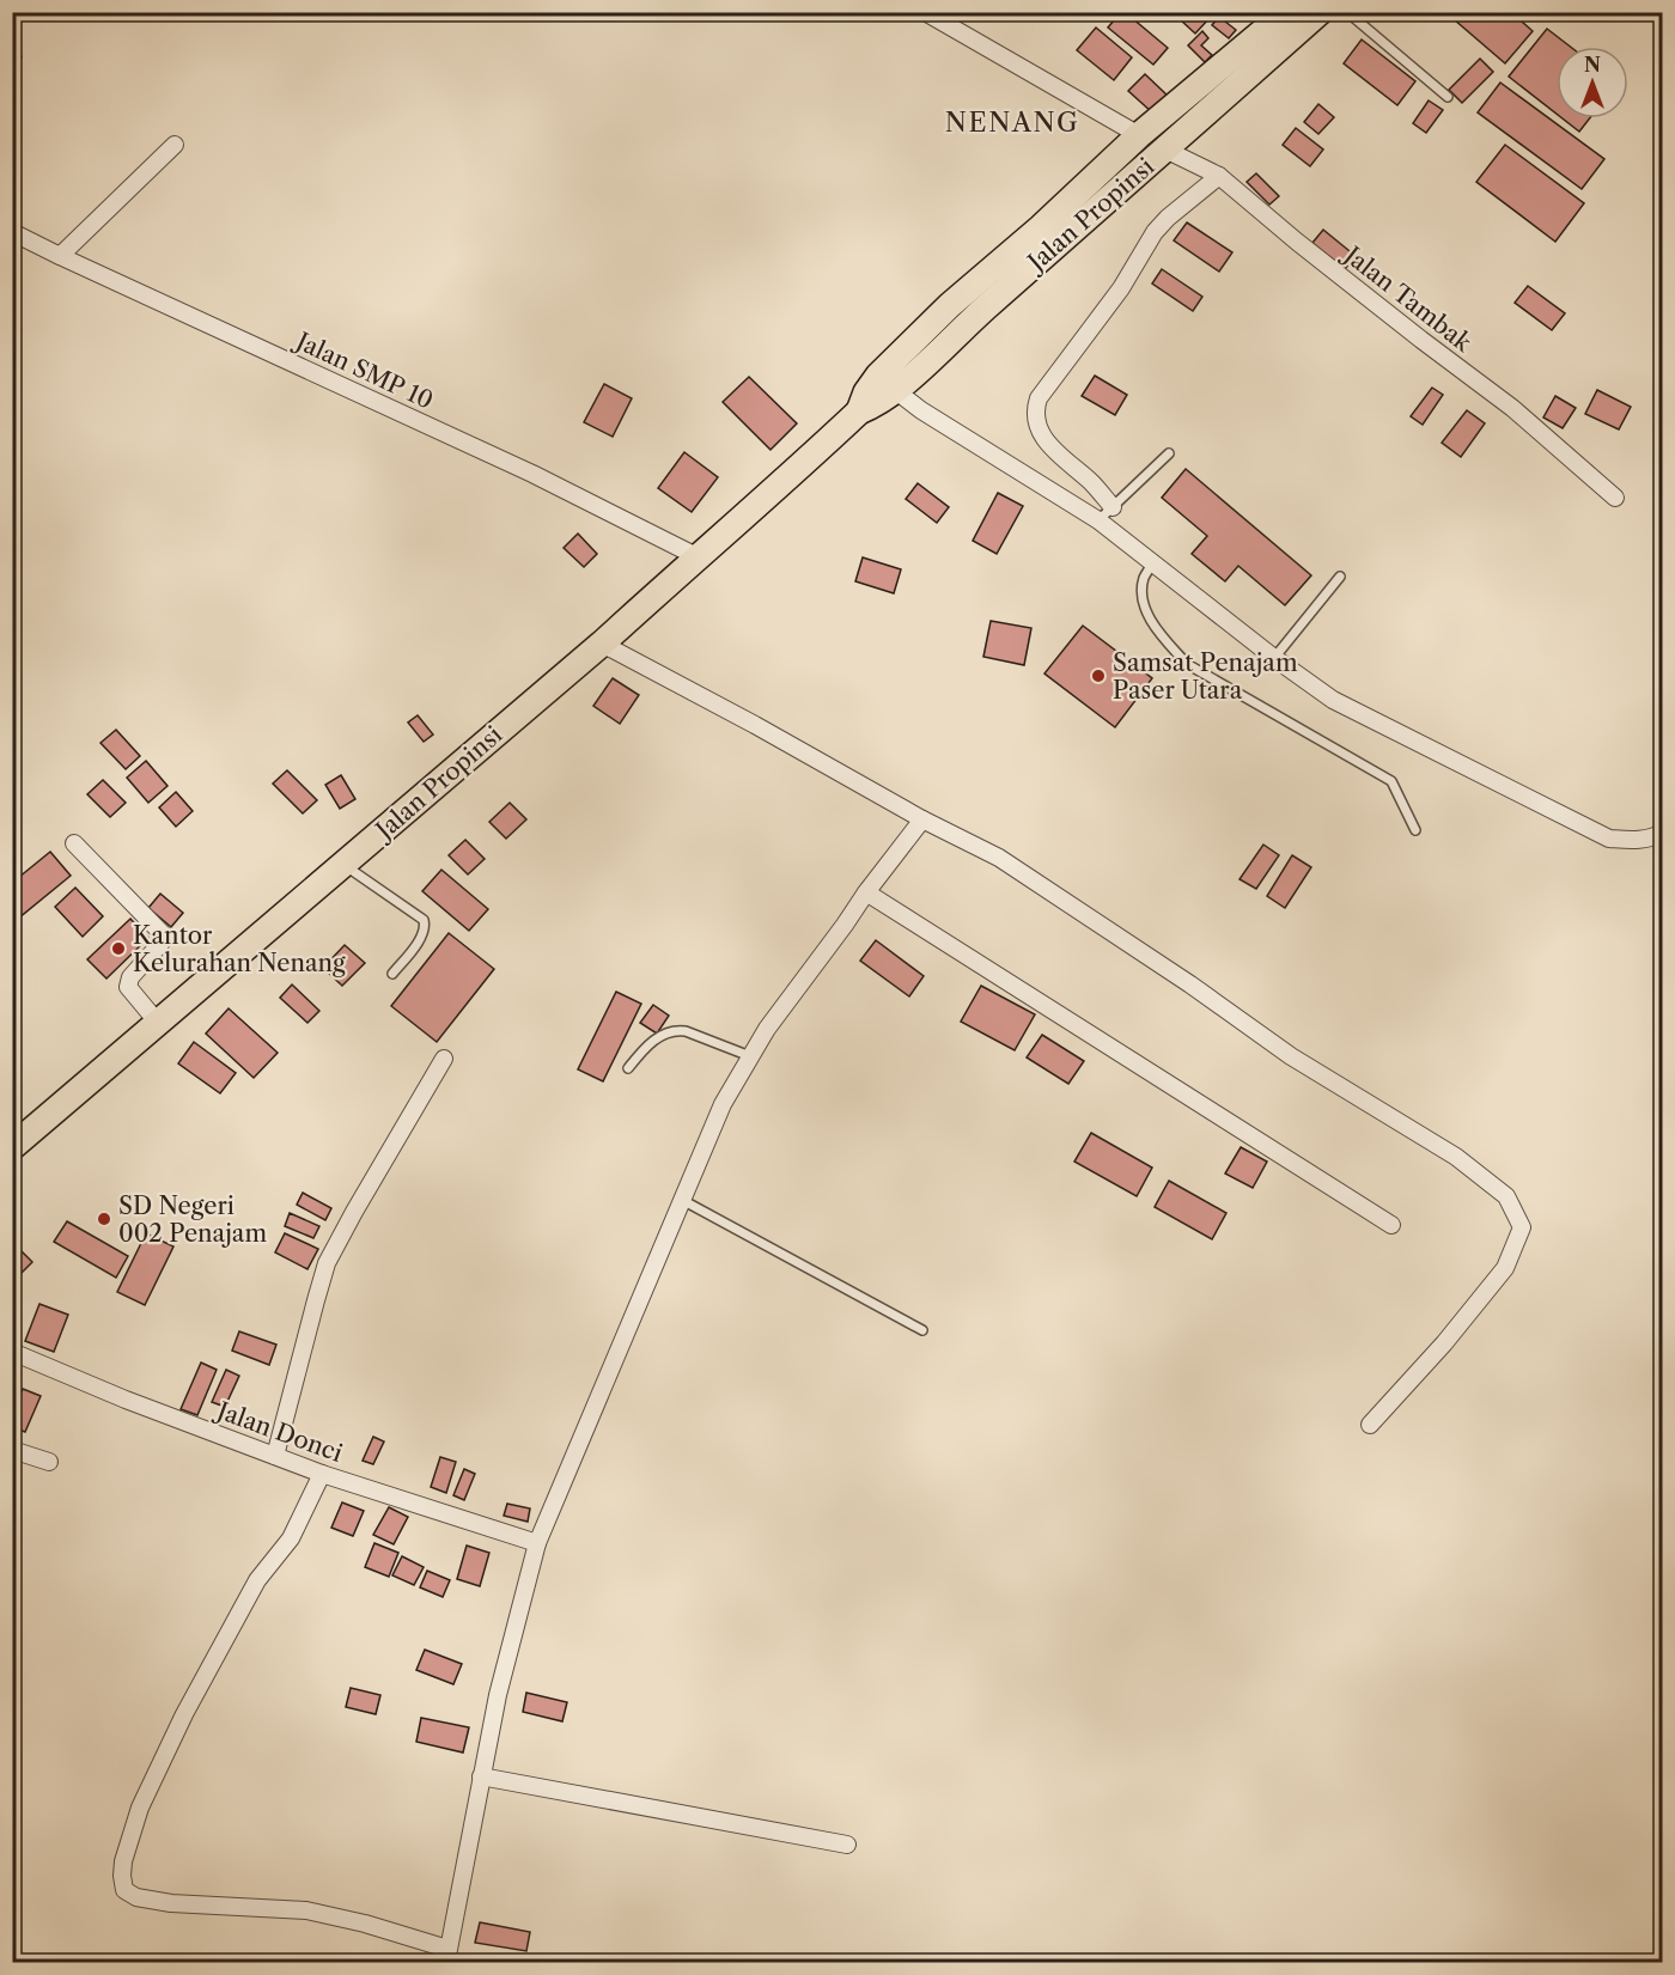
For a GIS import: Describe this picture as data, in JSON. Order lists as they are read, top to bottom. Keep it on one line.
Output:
{"streets":{"highway":["Jalan Propinsi"],"street":["Jalan Tambak","Jalan SMP 10","Jalan Donci"]},"crossings":[["Jalan Propinsi","Jalan Tambak"],["Jalan Propinsi","Jalan SMP 10"]],"districts":["NENANG"],"places":["Samsat Penajam Paser Utara","Kantor Kelurahan Nenang","SD Negeri 002 Penajam"],"north":"top"}
